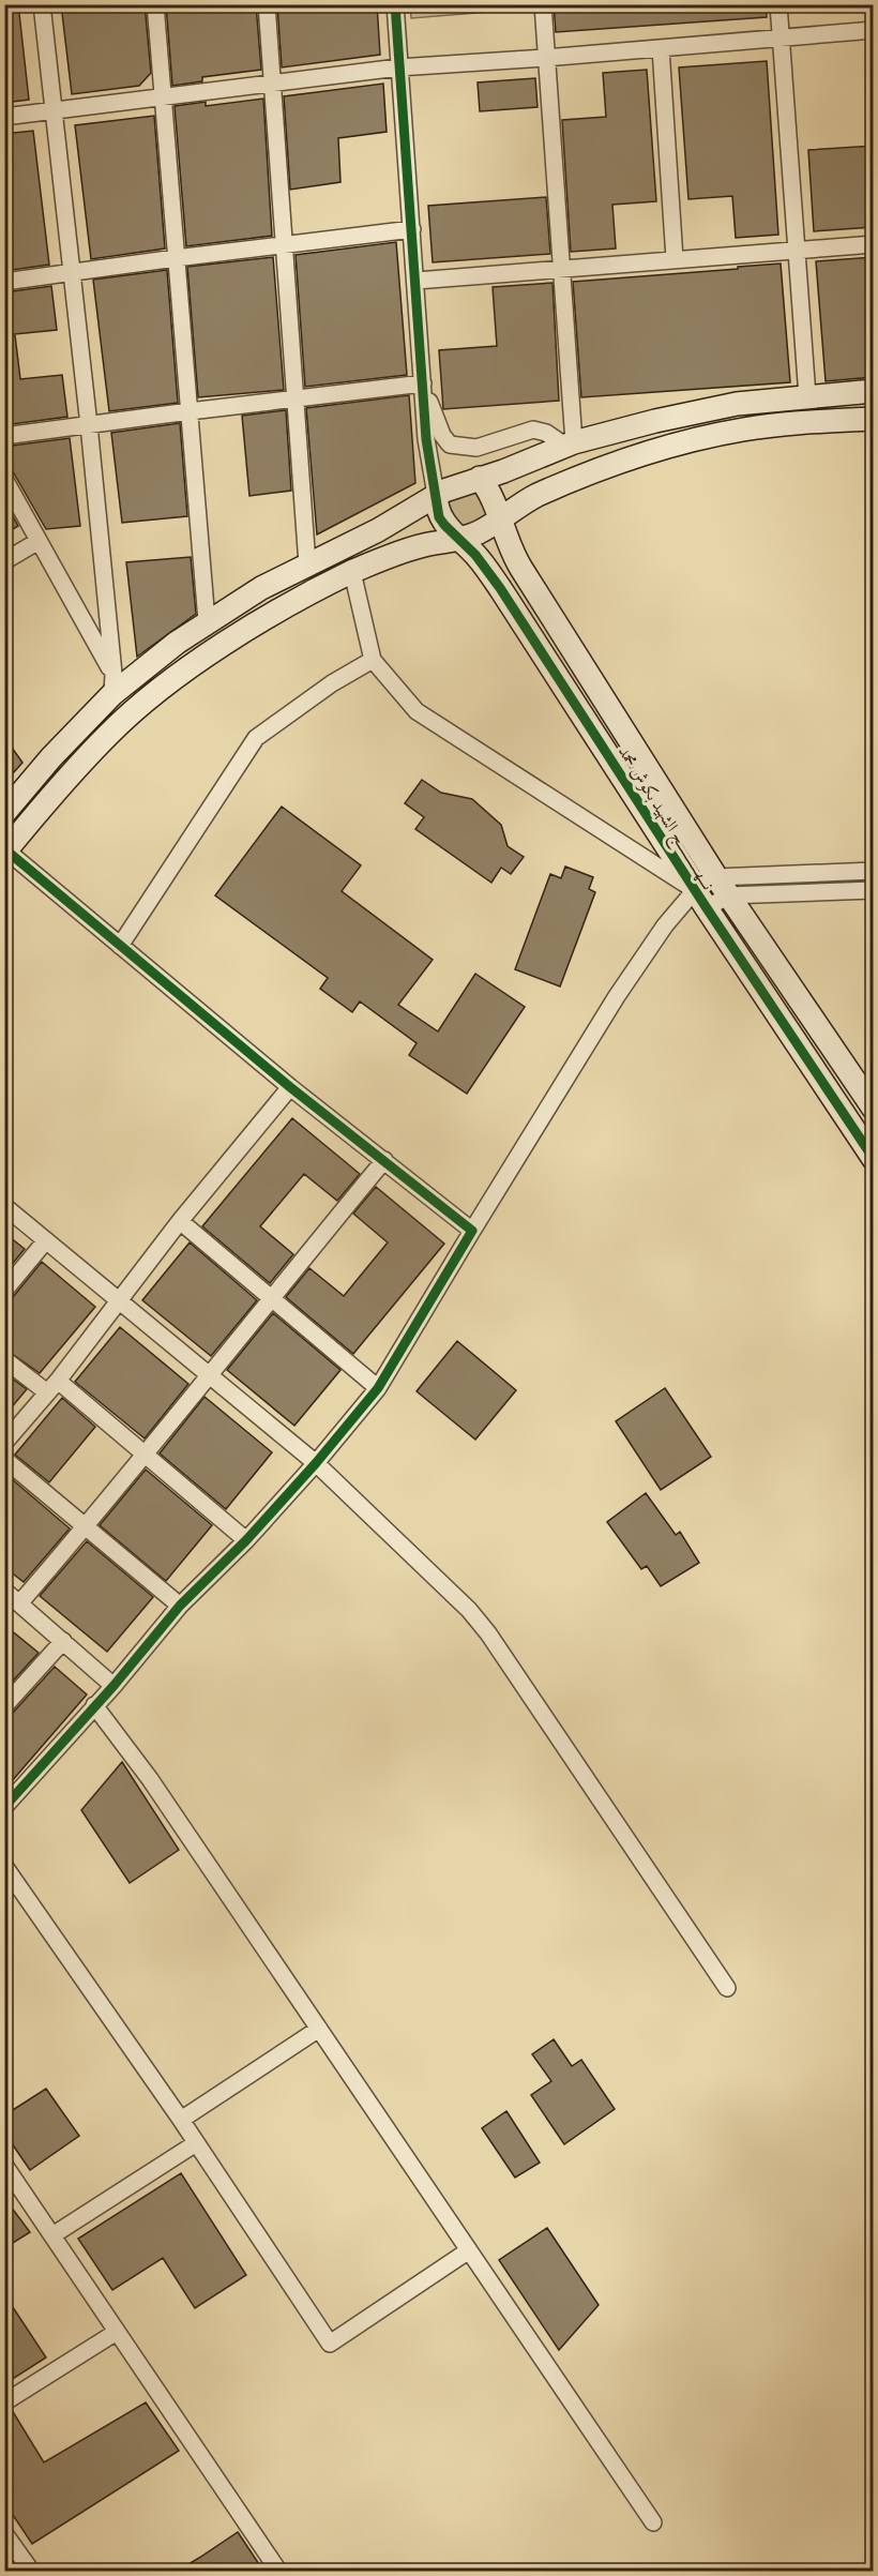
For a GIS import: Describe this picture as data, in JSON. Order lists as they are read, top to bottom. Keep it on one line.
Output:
{"streets":{"main road":["نـــهـــــــــــج الشهيد بكوش محمد"]}}
